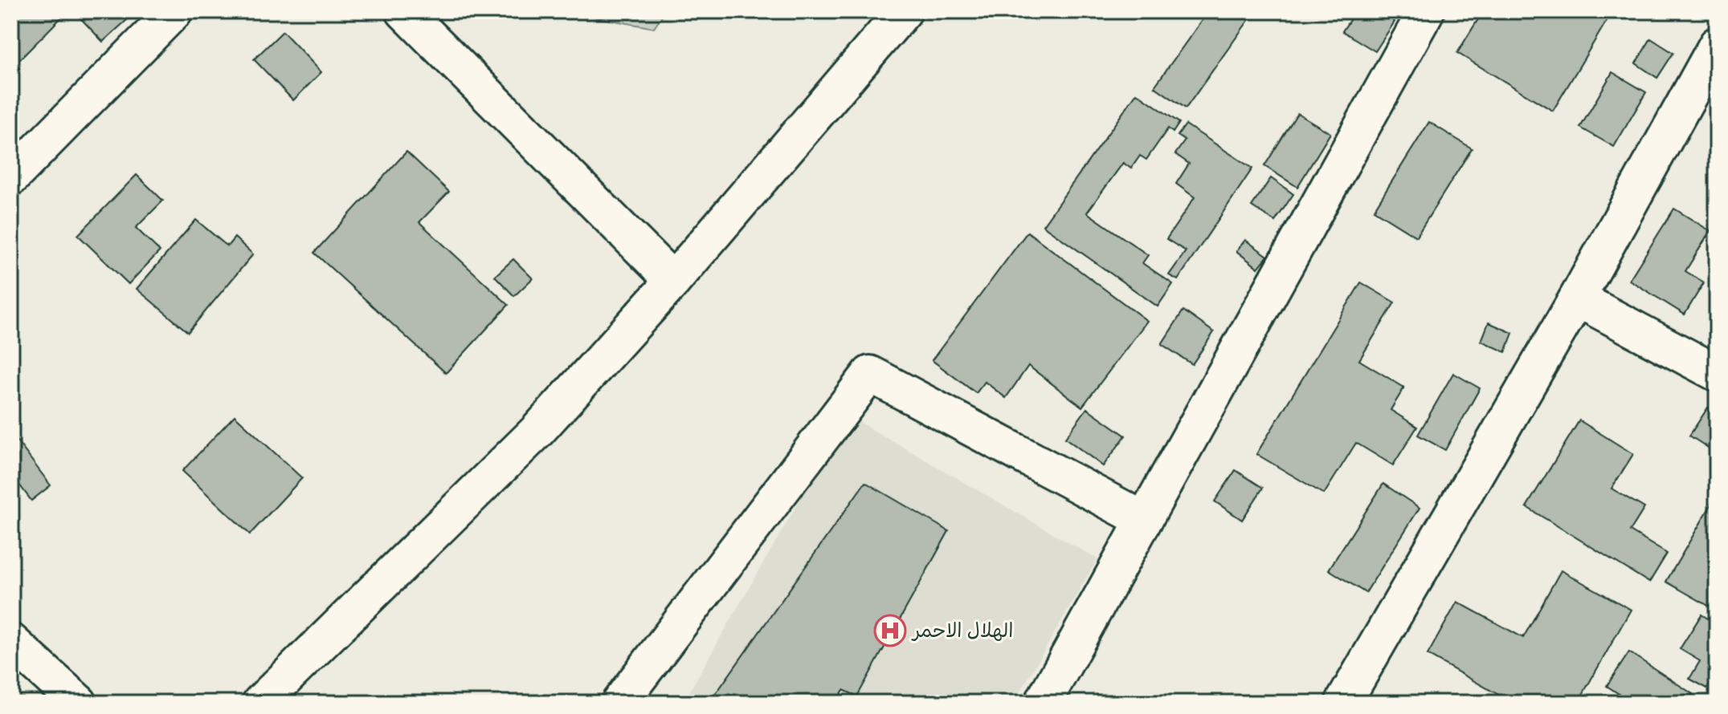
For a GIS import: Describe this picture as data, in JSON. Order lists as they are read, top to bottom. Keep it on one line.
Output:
{"places":{"hospital":["الهلال الاحمر"]}}
